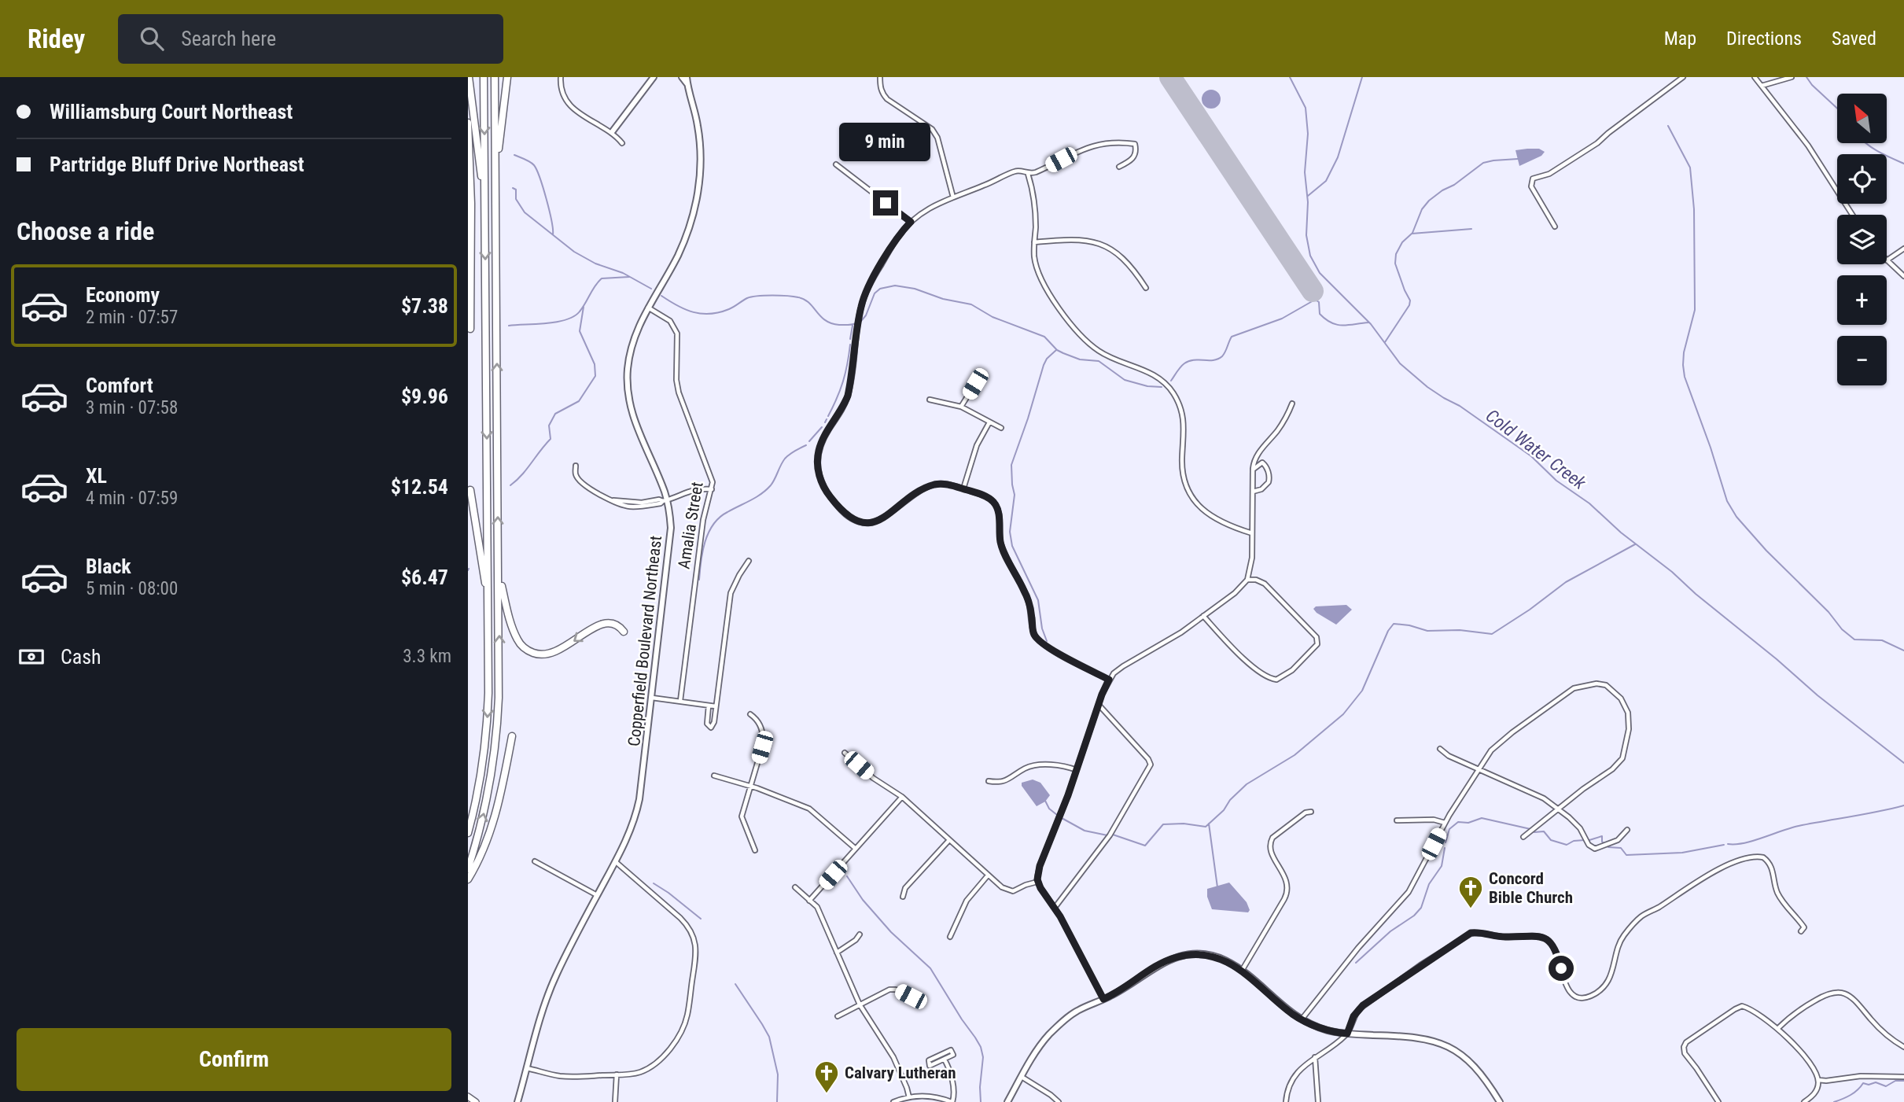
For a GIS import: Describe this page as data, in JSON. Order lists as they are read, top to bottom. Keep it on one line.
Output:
{"streets":{"main road":["Copperfield Boulevard Northeast"],"street":["Amalia Street"]},"crossings":[["Amalia Street","Copperfield Boulevard Northeast"]],"water":["Cold Water Creek"],"places":{"church":["Concord Bible Church","Calvary Lutheran"]},"north":"top left","page":{"header":"Ridey","search":"Search here","nav":["Map","Directions","Saved"],"banner":["Williamsburg Court Northeast","Partridge Bluff Drive Northeast"],"map_buttons":["+","−"],"bubble":"9 min","heading":"Choose a ride","list":[{"name":"Economy","note":"2 min · 07:57","value":"$7.38"},{"name":"Comfort","note":"3 min · 07:58","value":"$9.96"},{"name":"XL","note":"4 min · 07:59","value":"$12.54"},{"name":"Black","note":"5 min · 08:00","value":"$6.47"}],"pay":["Cash","3.3 km"],"buttons":"Confirm"}}
